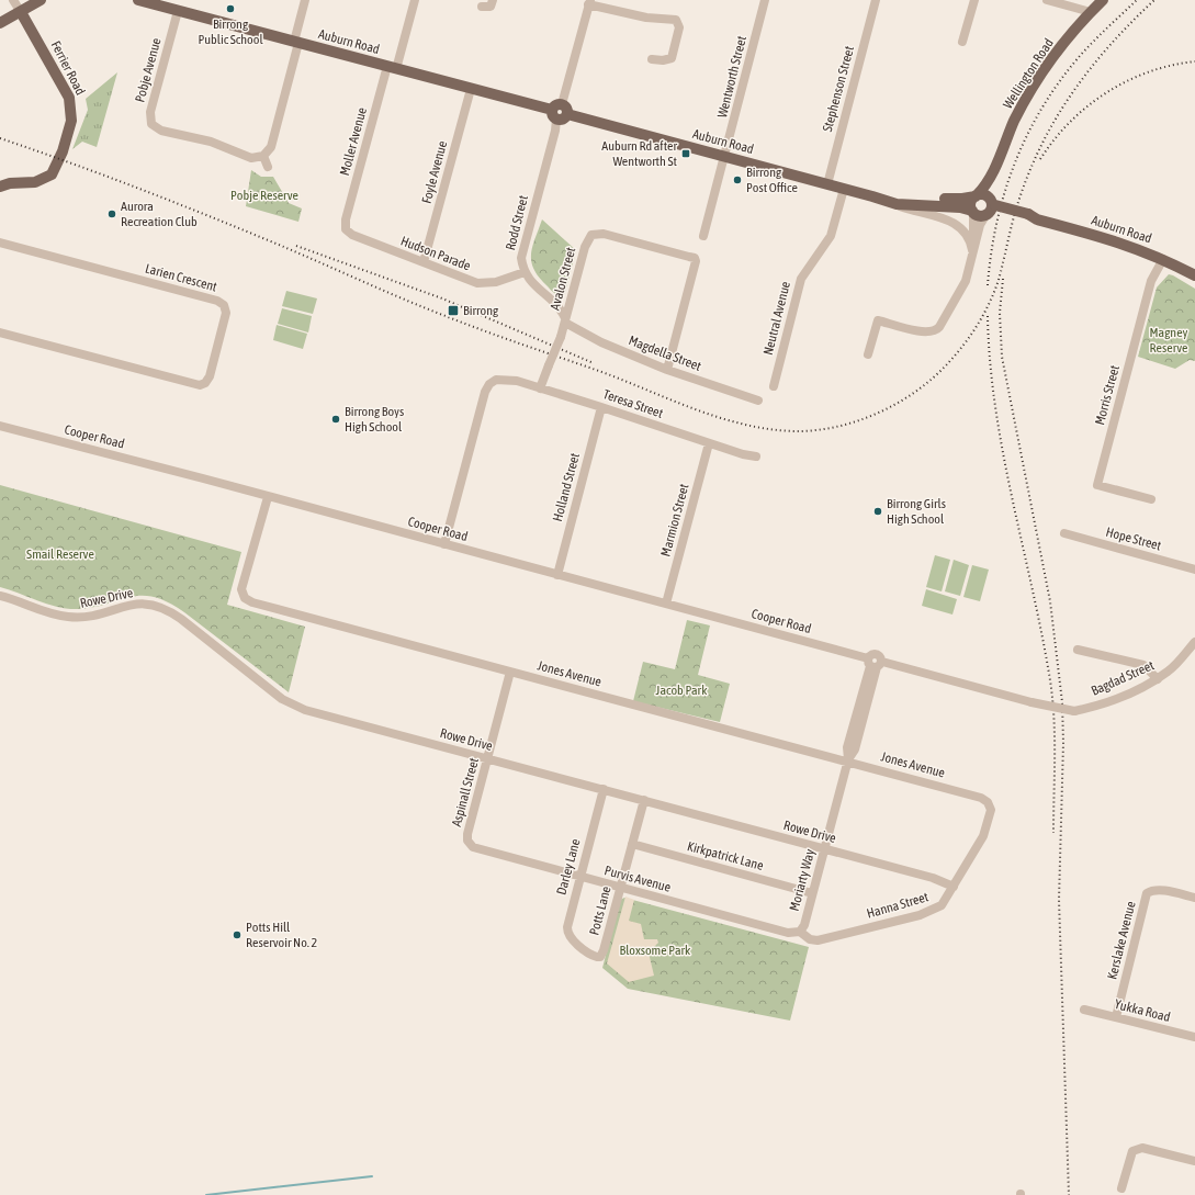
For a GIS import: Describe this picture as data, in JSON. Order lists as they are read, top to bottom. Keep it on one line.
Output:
{"streets":{"main road":["Auburn Road","Ferrier Road","Wellington Road"],"street":["Pobje Avenue","Wentworth Street","Stephenson Street","Moller Avenue","Foyle Avenue","Rodd Street","Hudson Parade","Larien Crescent","Avalon Street","Neutral Avenue","Magdella Street","Morris Street","Teresa Street","Cooper Road","Holland Street","Marmion Street","Hope Street","Rowe Drive","Jones Avenue","Bagdad Street","Aspinall Street","Kirkpatrick Lane","Darley Lane","Purvis Avenue","Moriarty Way","Hanna Street","Potts Lane","Kerslake Avenue","Yukka Road"]},"crossings":[["Auburn Road","Pobje Avenue"],["Auburn Road","Wellington Road"],["Auburn Road","Wentworth Street"],["Auburn Road","Stephenson Street"],["Auburn Road","Moller Avenue"],["Auburn Road","Foyle Avenue"],["Auburn Road","Rodd Street"],["Auburn Road","Neutral Avenue"],["Auburn Road","Morris Street"],["Moller Avenue","Hudson Parade"],["Foyle Avenue","Hudson Parade"],["Rodd Street","Hudson Parade"],["Avalon Street","Magdella Street"],["Avalon Street","Teresa Street"],["Teresa Street","Cooper Road"],["Teresa Street","Holland Street"],["Teresa Street","Marmion Street"],["Cooper Road","Holland Street"],["Cooper Road","Marmion Street"],["Cooper Road","Jones Avenue"],["Cooper Road","Bagdad Street"],["Cooper Road","Moriarty Way"],["Rowe Drive","Aspinall Street"],["Rowe Drive","Darley Lane"],["Rowe Drive","Moriarty Way"],["Rowe Drive","Hanna Street"],["Rowe Drive","Potts Lane"],["Jones Avenue","Aspinall Street"],["Jones Avenue","Moriarty Way"],["Jones Avenue","Hanna Street"],["Aspinall Street","Purvis Avenue"],["Kirkpatrick Lane","Moriarty Way"],["Kirkpatrick Lane","Potts Lane"],["Darley Lane","Purvis Avenue"],["Darley Lane","Potts Lane"],["Purvis Avenue","Moriarty Way"],["Purvis Avenue","Hanna Street"],["Purvis Avenue","Potts Lane"],["Moriarty Way","Hanna Street"],["Kerslake Avenue","Yukka Road"]],"parks":["Pobje Reserve","Magney Reserve","Smail Reserve","Jacob Park","Bloxsome Park"],"places":{"other":["Birrong Public School","Birrong Post Office","Aurora Recreation Club","Birrong Boys High School","Birrong Girls High School","Potts Hill Reservoir No. 2"],"transit":["Auburn Rd after Wentworth St","Birrong"]}}
